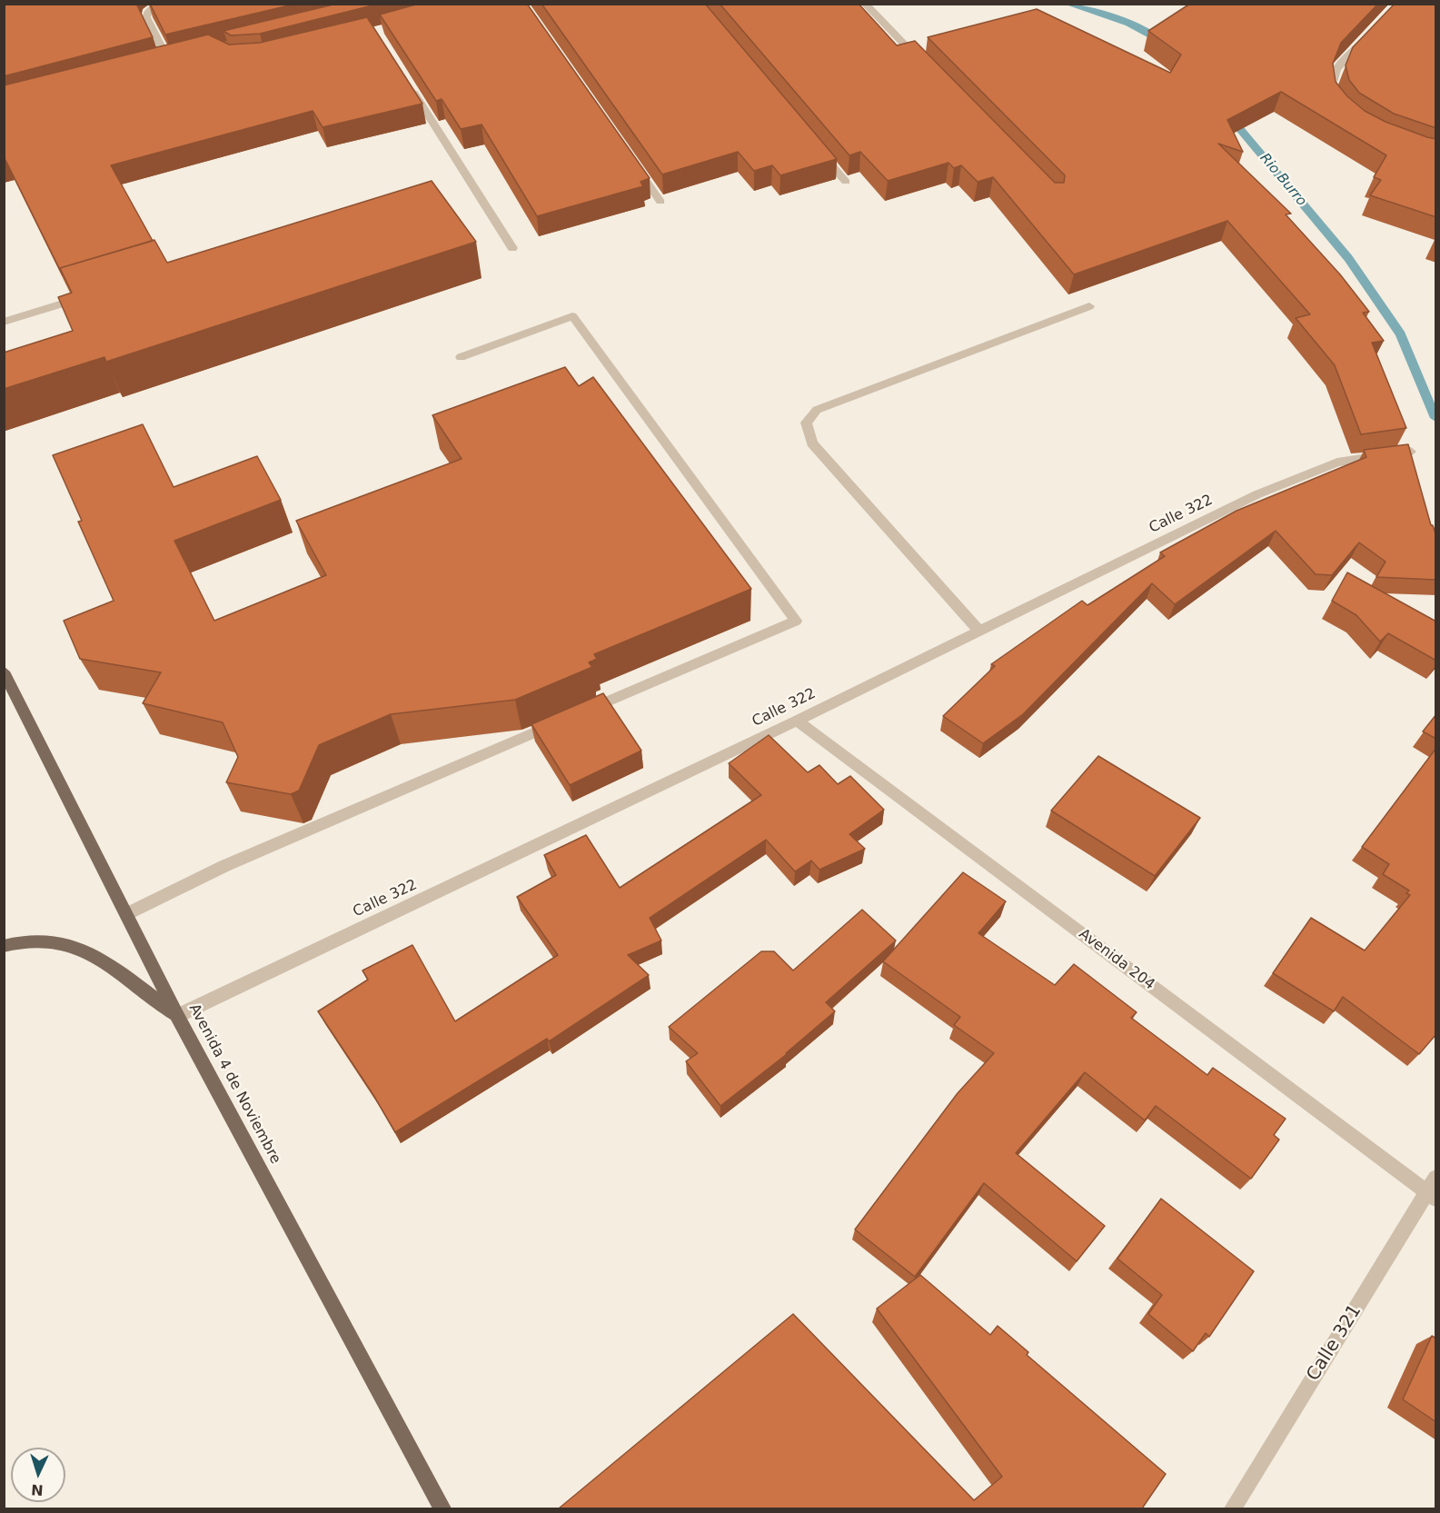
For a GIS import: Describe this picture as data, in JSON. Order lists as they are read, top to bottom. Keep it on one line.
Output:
{"streets":{"main road":["Avenida 4 de Noviembre"],"street":["Calle 322","Avenida 204","Calle 321"]},"crossings":[["Calle 322","Avenida 204"],["Calle 322","Avenida 4 de Noviembre"],["Avenida 204","Calle 321"]],"water":["Rio Burro"],"north":"bottom"}
